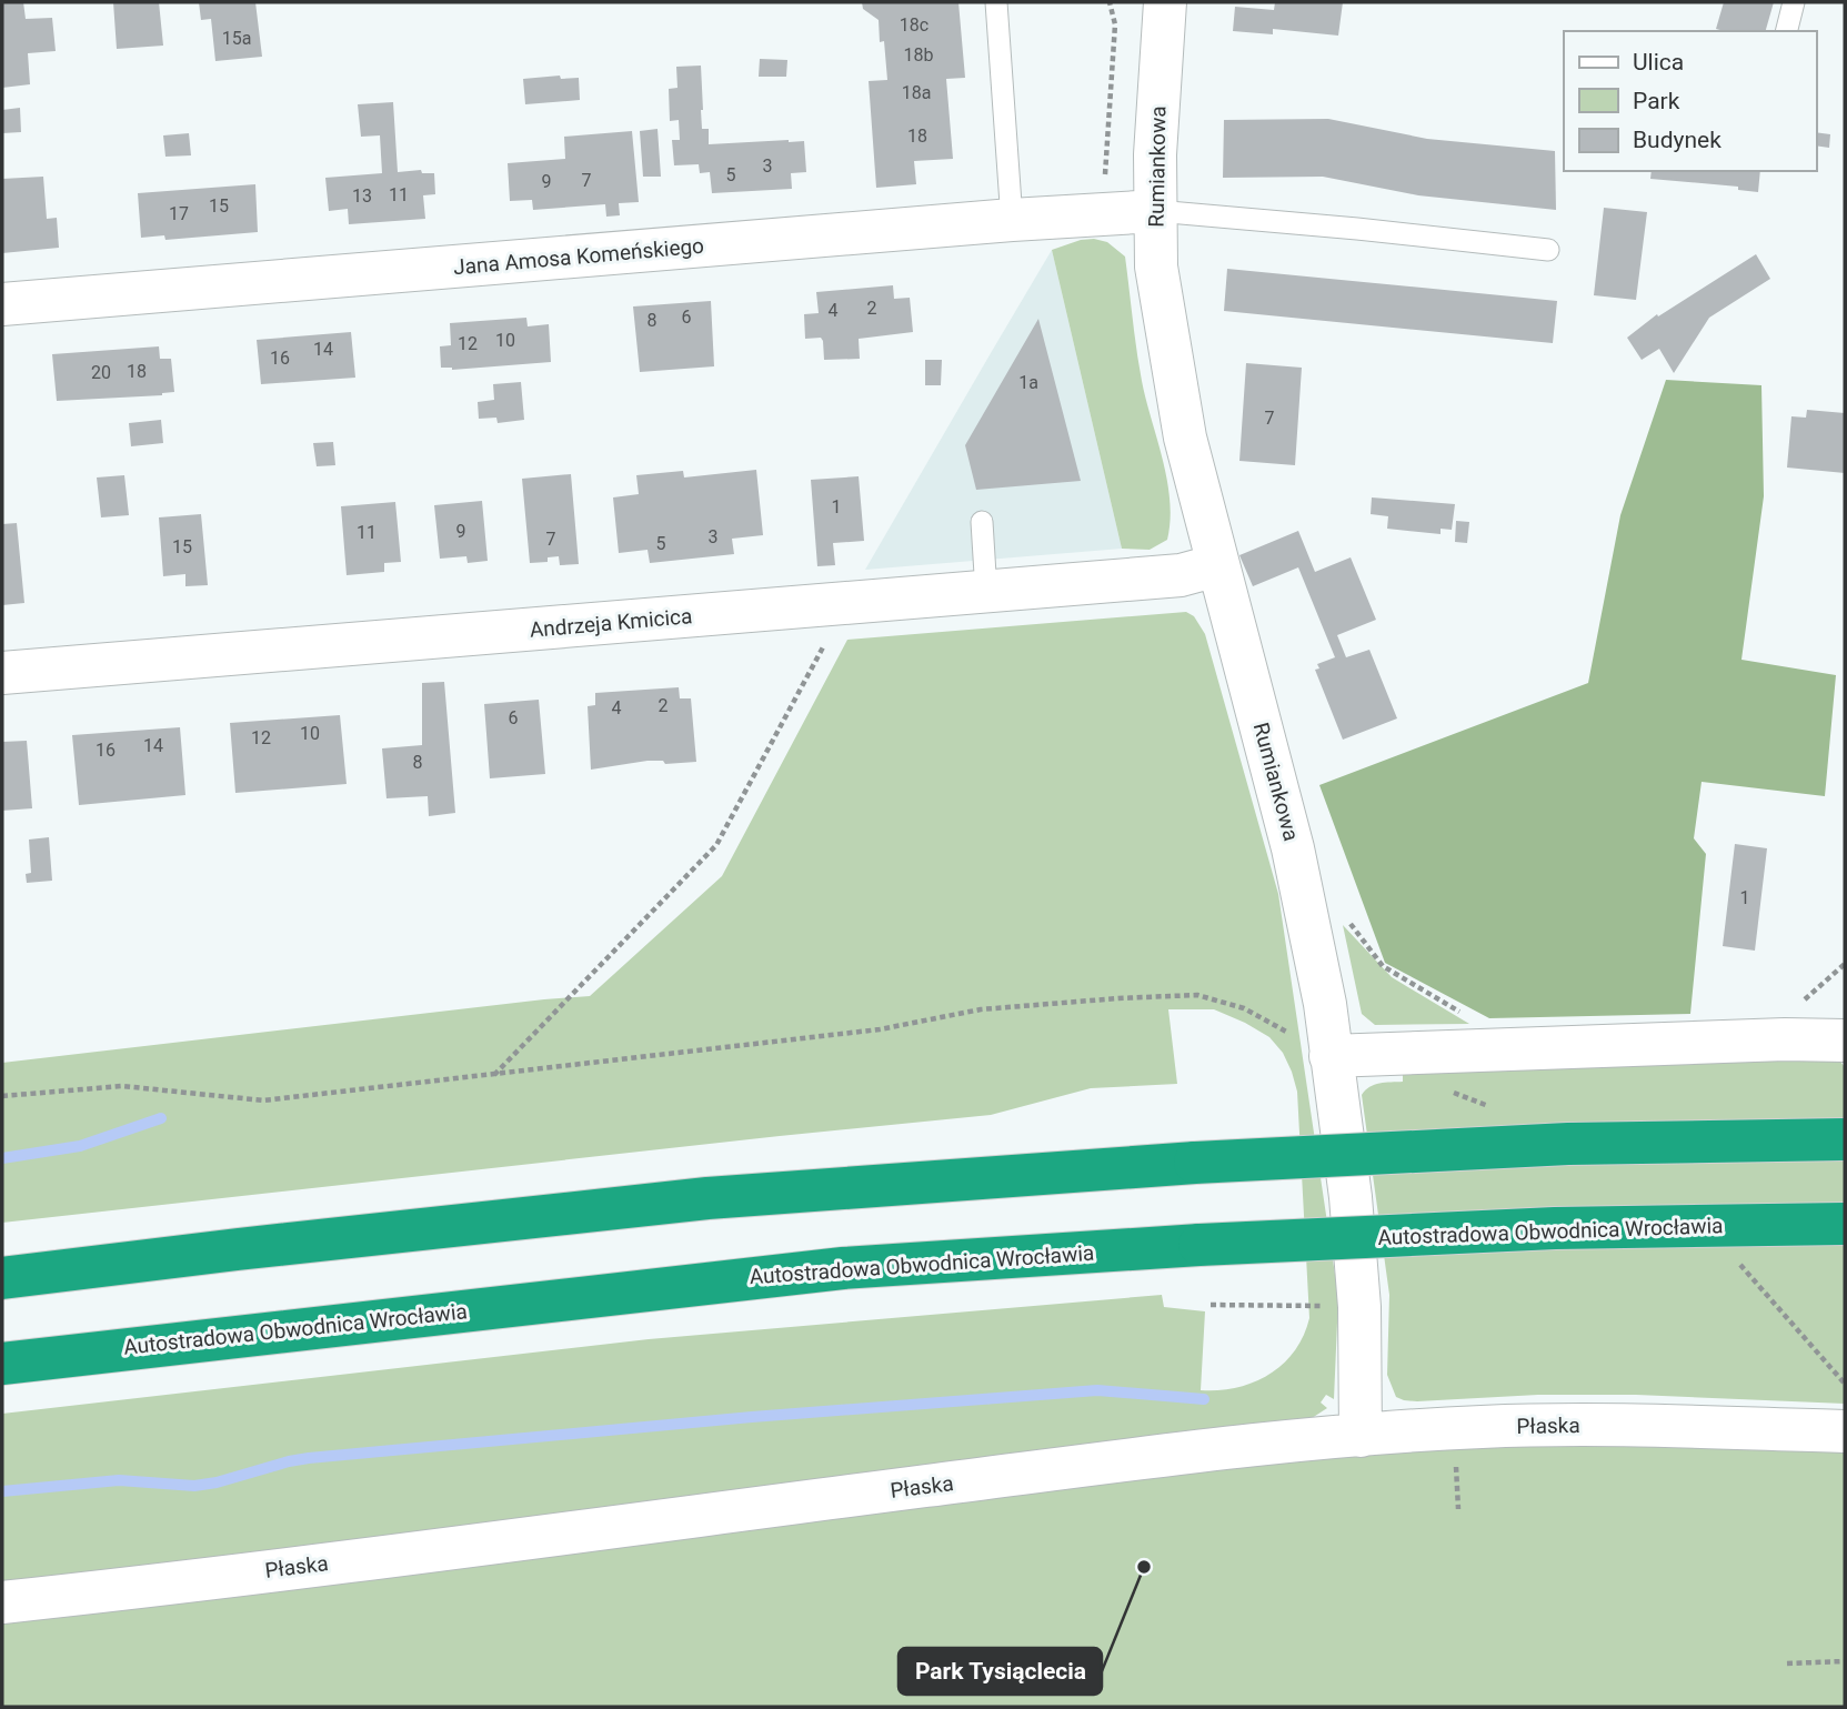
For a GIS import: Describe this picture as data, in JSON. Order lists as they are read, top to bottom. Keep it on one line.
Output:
{"streets":{"highway":["Autostradowa Obwodnica Wrocławia"],"street":["Rumiankowa","Jana Amosa Komeńskiego","Andrzeja Kmicica","Płaska"]},"crossings":[["Rumiankowa","Jana Amosa Komeńskiego"],["Rumiankowa","Andrzeja Kmicica"],["Rumiankowa","Płaska"]],"places":["Park Tysiąclecia"],"house_numbers":["18c","15a","18b","18a","18","3","5","7","9","11","13","15","17","2","4","6","8","10","12","14","16","18","20","1a","7","1","9","11","3","7","5","15","2","4","6","10","12","14","16","8","1"],"legend":["Ulica","Park","Budynek"]}
